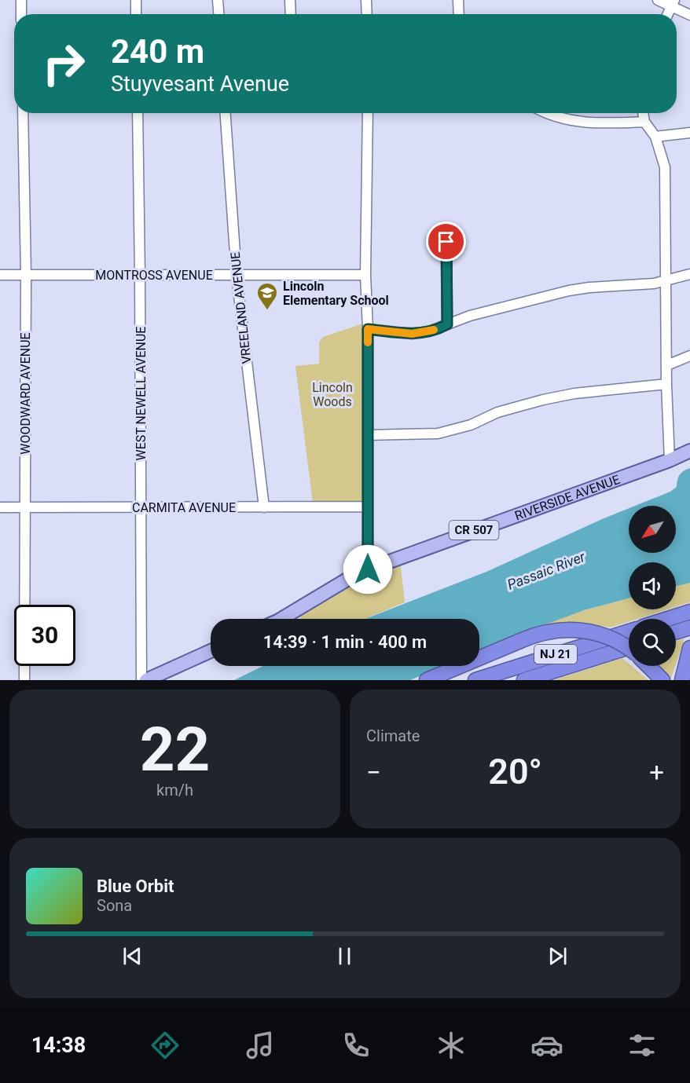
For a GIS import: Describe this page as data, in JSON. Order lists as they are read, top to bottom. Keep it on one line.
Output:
{"streets":{"highway":["NJ 21"],"main road":["RIVERSIDE AVENUE","CR 507"],"street":["MONTROSS AVENUE","VREELAND AVENUE","WOODWARD AVENUE","WEST NEWELL AVENUE","CARMITA AVENUE"]},"crossings":[["MONTROSS AVENUE","VREELAND AVENUE"],["MONTROSS AVENUE","WOODWARD AVENUE"],["MONTROSS AVENUE","WEST NEWELL AVENUE"],["VREELAND AVENUE","CARMITA AVENUE"],["WOODWARD AVENUE","CARMITA AVENUE"],["WEST NEWELL AVENUE","CARMITA AVENUE"]],"water":["Passaic River"],"parks":["Lincoln Woods"],"places":{"school or university":["Lincoln Elementary School"]},"north":"bottom left","page":{"turn":["240 m","Stuyvesant Avenue"],"limit":"30","trip":"14:39 · 1 min · 400 m","tile":[["22","km/h"],"Climate"],"heat":["−","20°","+"],"song":["Blue Orbit","Sona"],"tabs":"14:38"}}
